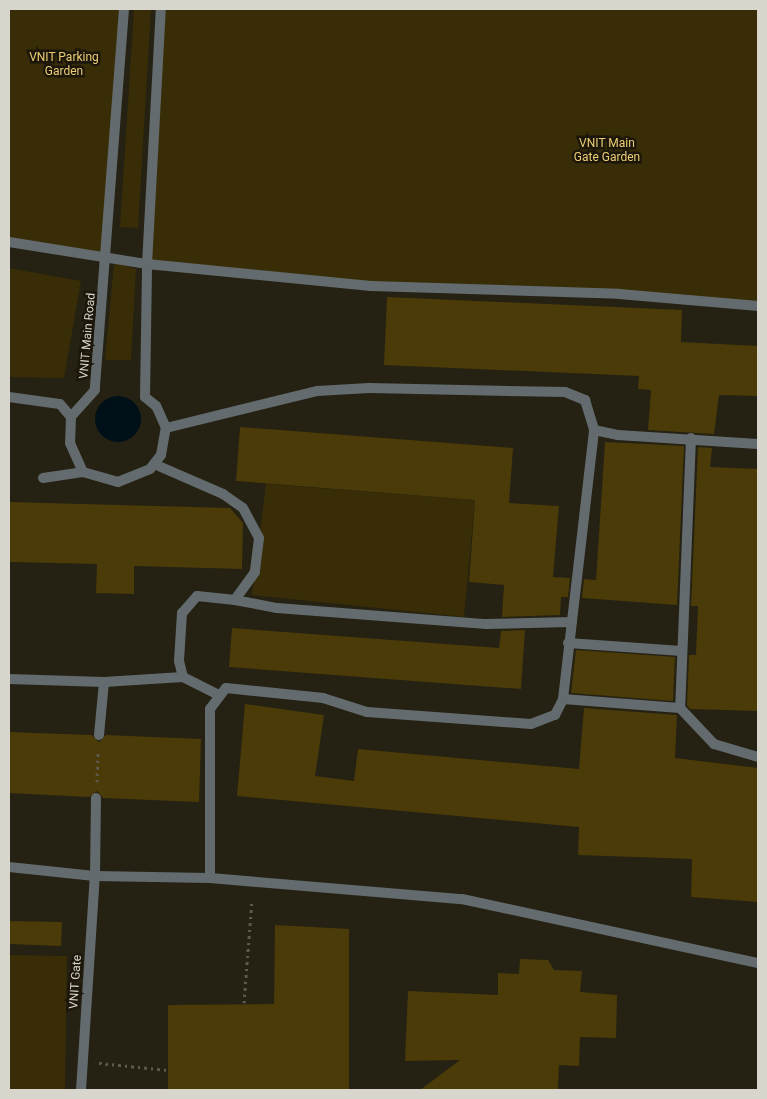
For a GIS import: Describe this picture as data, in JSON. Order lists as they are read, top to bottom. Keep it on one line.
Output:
{"streets":{"street":["VNIT Main Road","VNIT Gate"]},"parks":["VNIT Parking Garden","VNIT Main Gate Garden"]}
